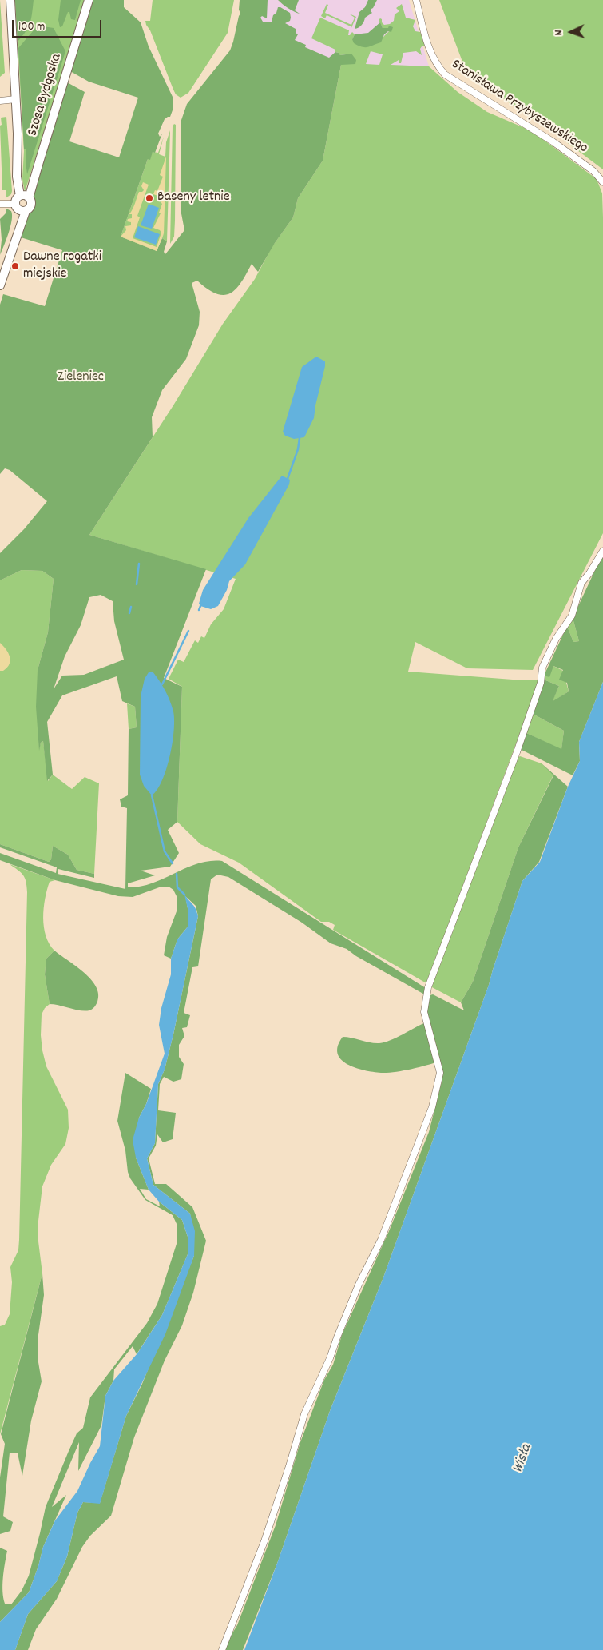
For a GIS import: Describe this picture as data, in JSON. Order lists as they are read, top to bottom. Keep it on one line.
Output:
{"streets":{"street":["Szosa Bydgoska","Stanisława Przybyszewskiego"]},"water":["Wisła"],"parks":["Zieleniec"],"places":["Baseny letnie","Dawne rogatki miejskie"],"scale_bar":"100 m","north":"left"}
